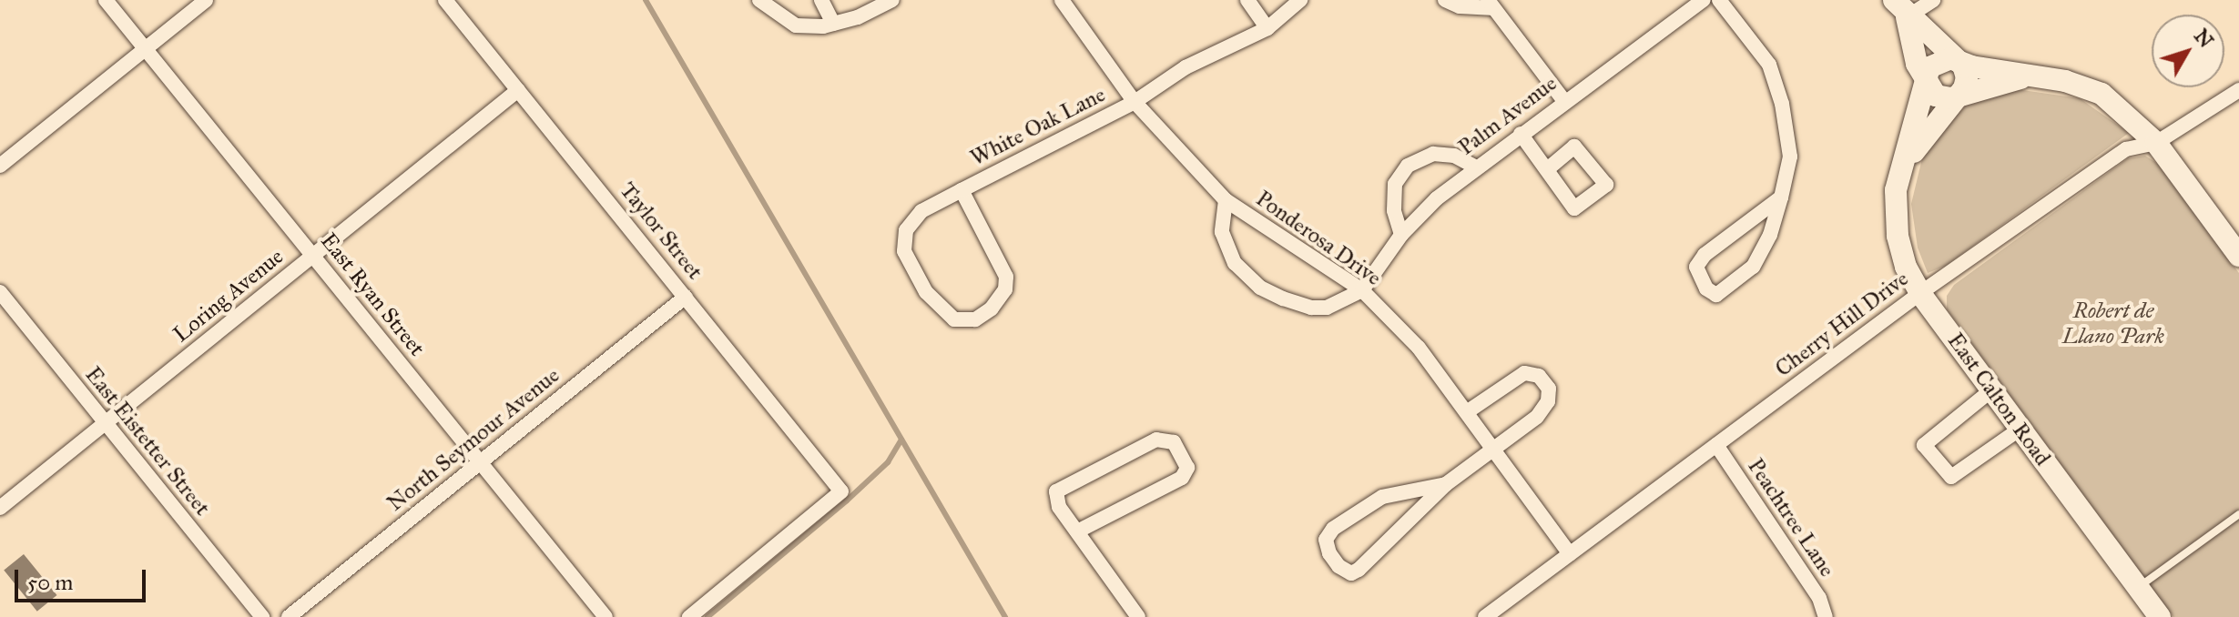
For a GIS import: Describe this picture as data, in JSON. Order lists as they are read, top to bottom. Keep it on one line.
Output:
{"streets":{"main road":["East Calton Road"],"street":["Palm Avenue","White Oak Lane","Taylor Street","Ponderosa Drive","East Ryan Street","Loring Avenue","Cherry Hill Drive","North Seymour Avenue","East Eistetter Street","Peachtree Lane"]},"crossings":[["Palm Avenue","Ponderosa Drive"],["White Oak Lane","Ponderosa Drive"],["Taylor Street","Loring Avenue"],["Taylor Street","North Seymour Avenue"],["Ponderosa Drive","Cherry Hill Drive"],["East Ryan Street","Loring Avenue"],["East Ryan Street","North Seymour Avenue"],["Loring Avenue","East Eistetter Street"],["Cherry Hill Drive","East Calton Road"],["Cherry Hill Drive","Peachtree Lane"]],"parks":["Robert de Llano Park"],"scale_bar":"50 m","north":"top right"}
